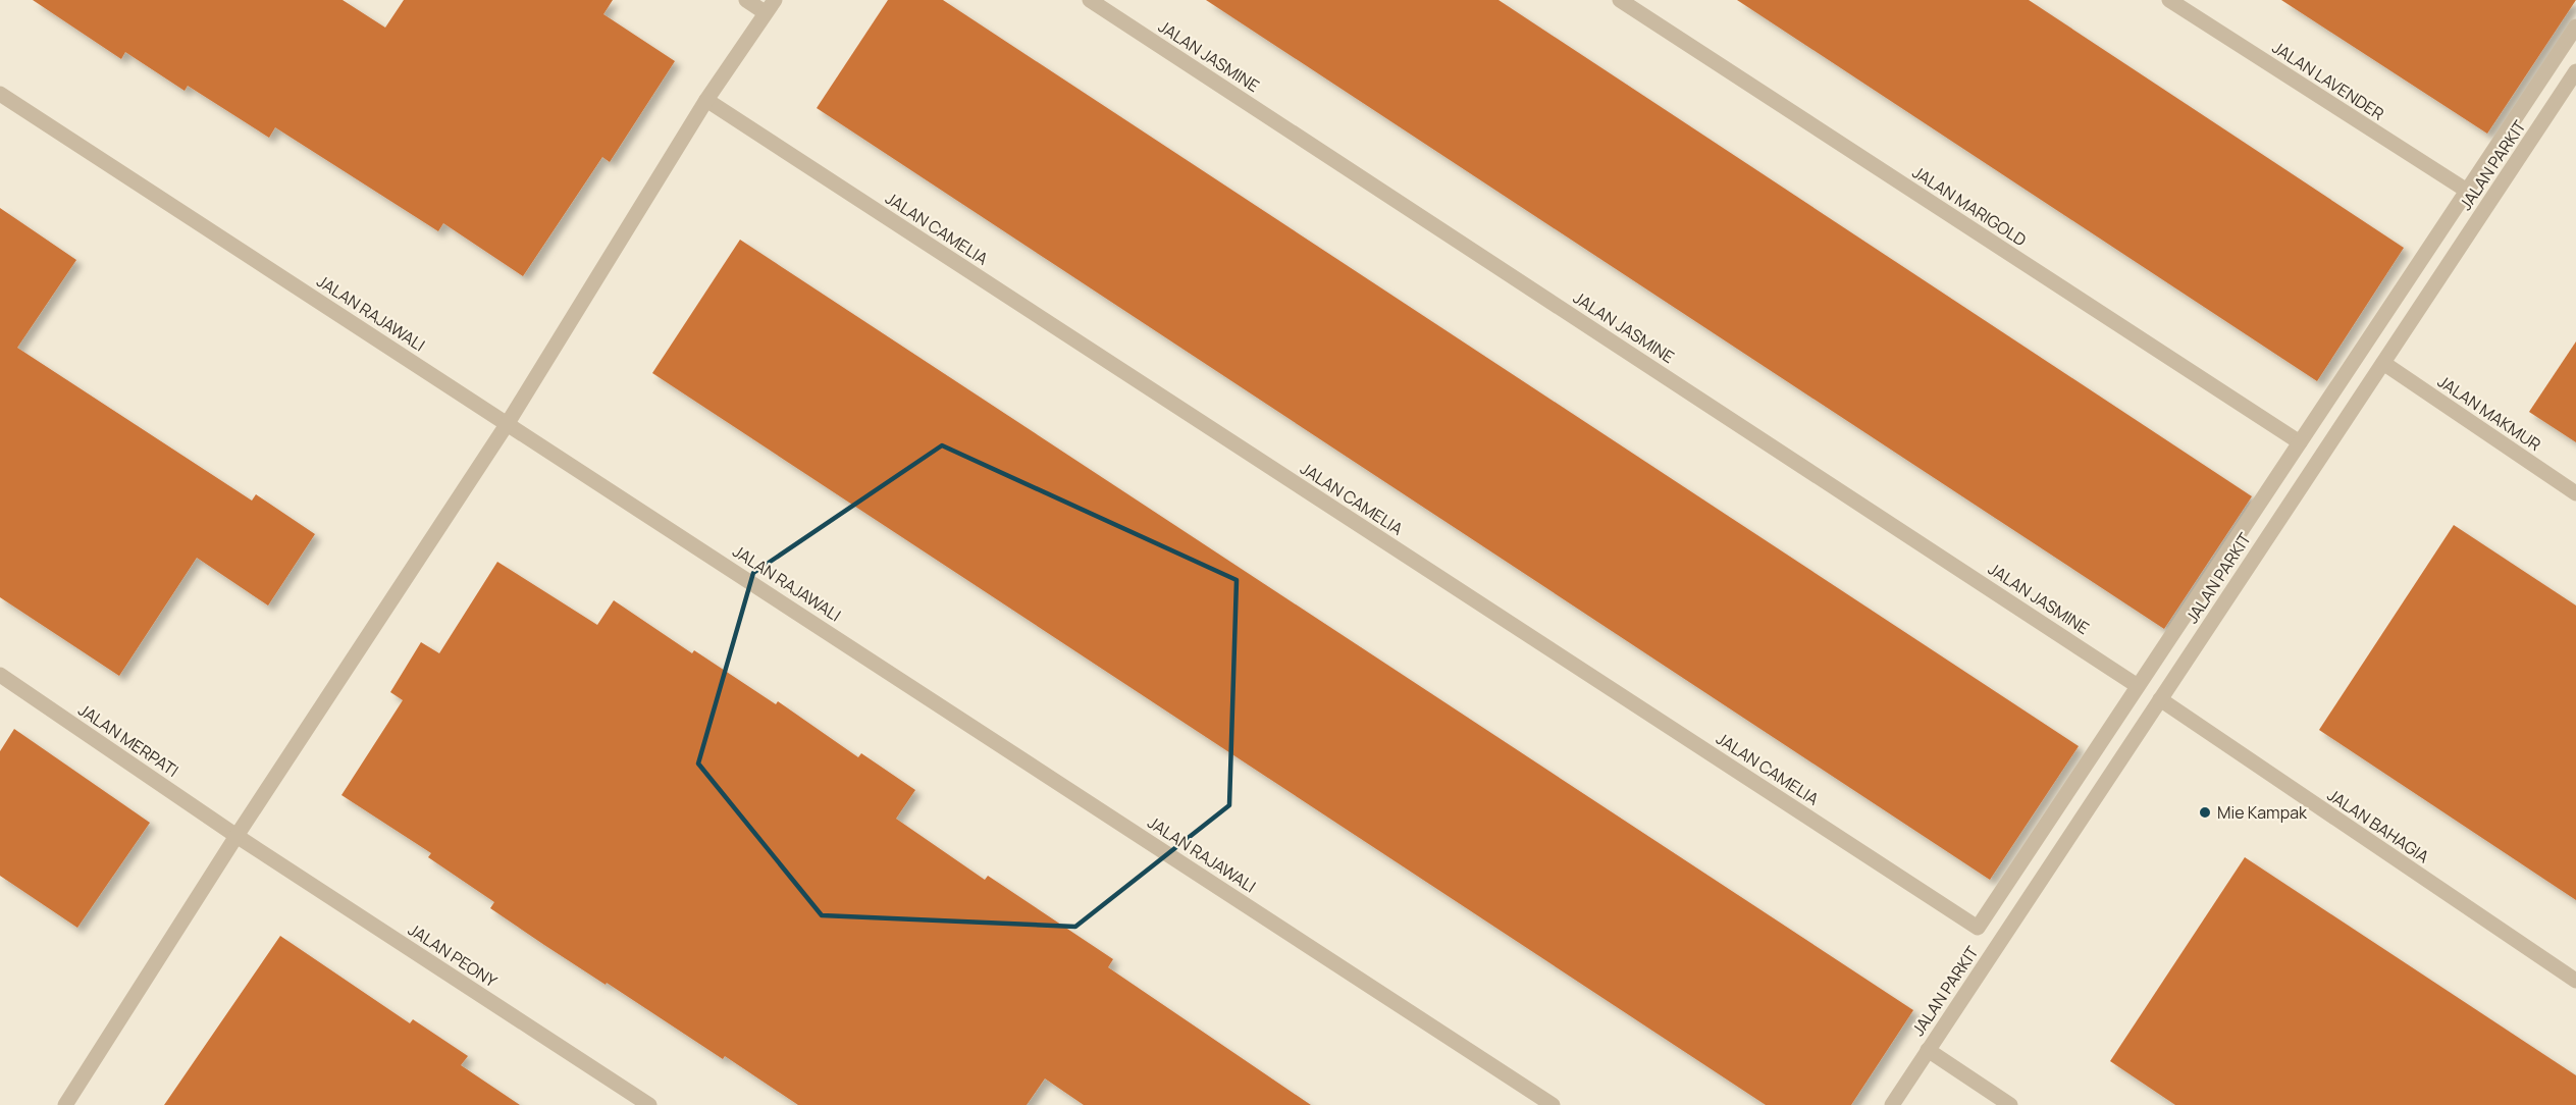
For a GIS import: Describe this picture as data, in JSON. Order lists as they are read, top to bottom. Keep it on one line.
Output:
{"streets":{"street":["JALAN JASMINE","JALAN LAVENDER","JALAN PARKIT","JALAN MARIGOLD","JALAN CAMELIA","JALAN RAJAWALI","JALAN MAKMUR","JALAN MERPATI","JALAN BAHAGIA","JALAN PEONY"]},"crossings":[["JALAN JASMINE","JALAN CAMELIA"],["JALAN PARKIT","JALAN MAKMUR"],["JALAN PARKIT","JALAN BAHAGIA"],["JALAN MERPATI","JALAN PEONY"]],"places":["Mie Kampak"]}
